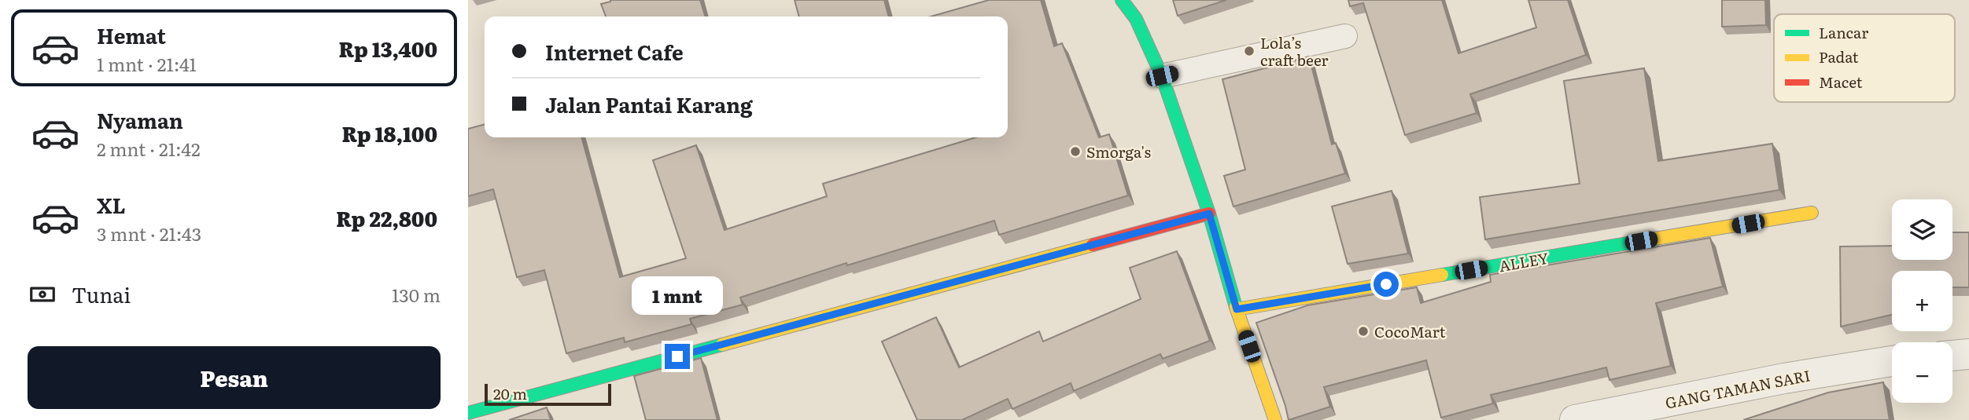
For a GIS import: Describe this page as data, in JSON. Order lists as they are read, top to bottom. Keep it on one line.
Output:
{"streets":{"street":["ALLEY","GANG TAMAN SARI"]},"places":["Lola’s craft beer","Smorga's","CocoMart"],"legend":["Lancar","Padat","Macet"],"scale_bar":"20 m","page":{"list":[{"name":"Hemat","note":"1 mnt · 21:41","value":"Rp 13,400"},{"name":"Nyaman","note":"2 mnt · 21:42","value":"Rp 18,100"},{"name":"XL","note":"3 mnt · 21:43","value":"Rp 22,800"}],"banner":["Internet Cafe","Jalan Pantai Karang"],"map_buttons":["+","−"],"pay":["Tunai","130 m"],"bubble":"1 mnt","buttons":"Pesan","scale":"20 m"}}
